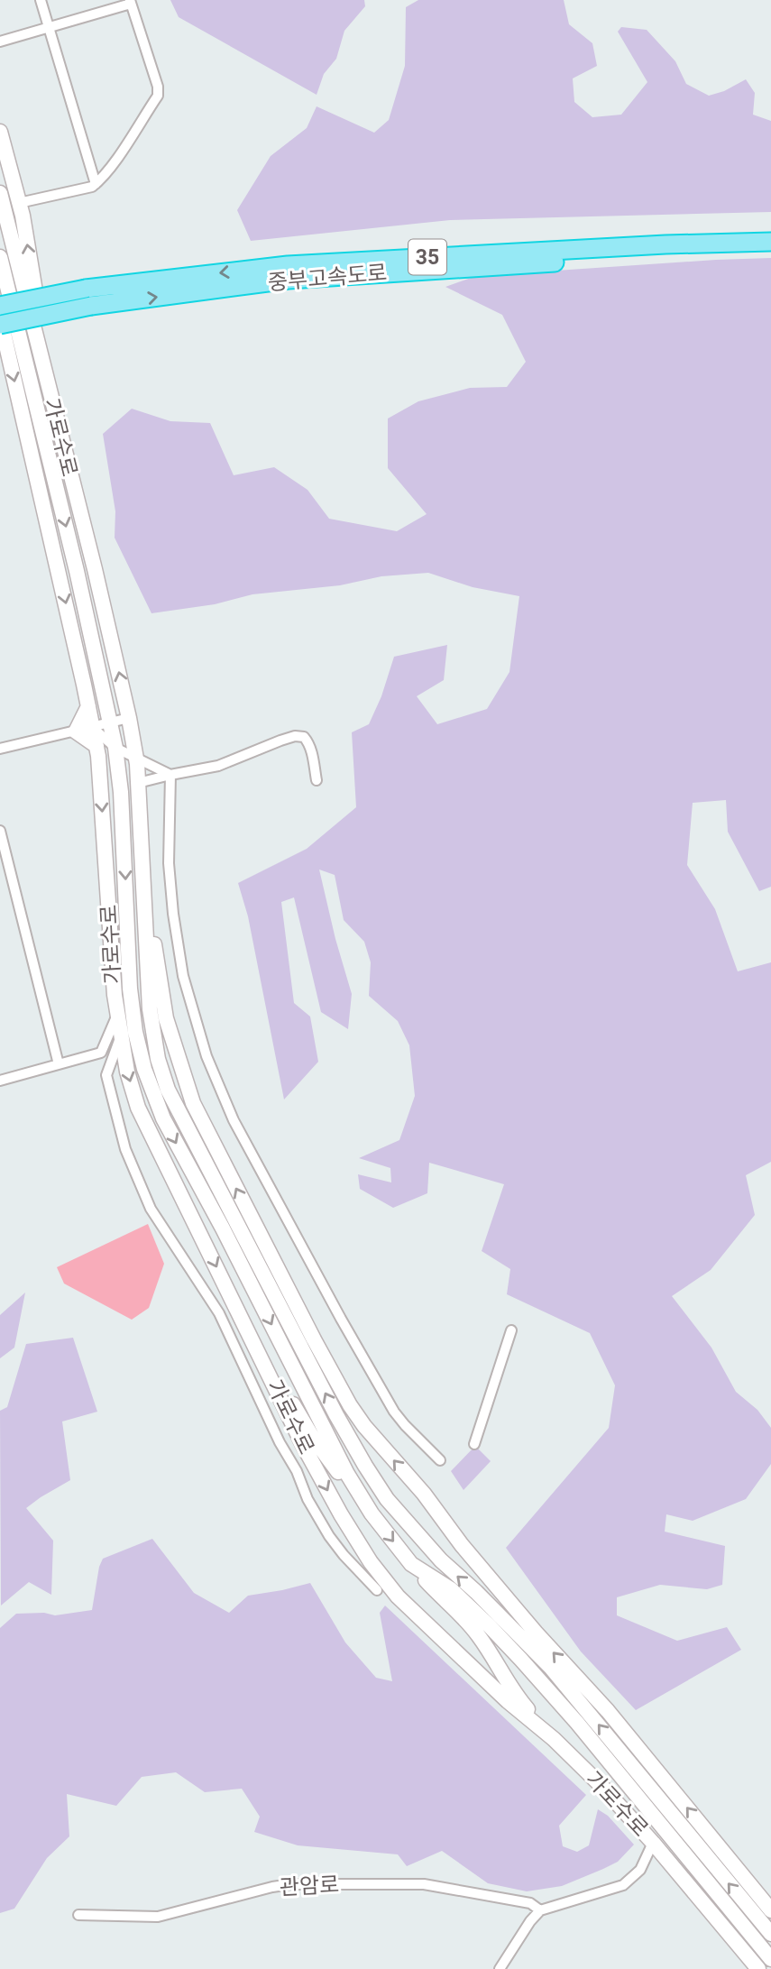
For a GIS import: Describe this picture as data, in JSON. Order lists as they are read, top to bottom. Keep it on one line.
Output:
{"streets":{"highway":["35","중부고속도로"],"main road":["가로수로"],"street":["관암로"]},"crossings":[["중부고속도로","가로수로"]]}
